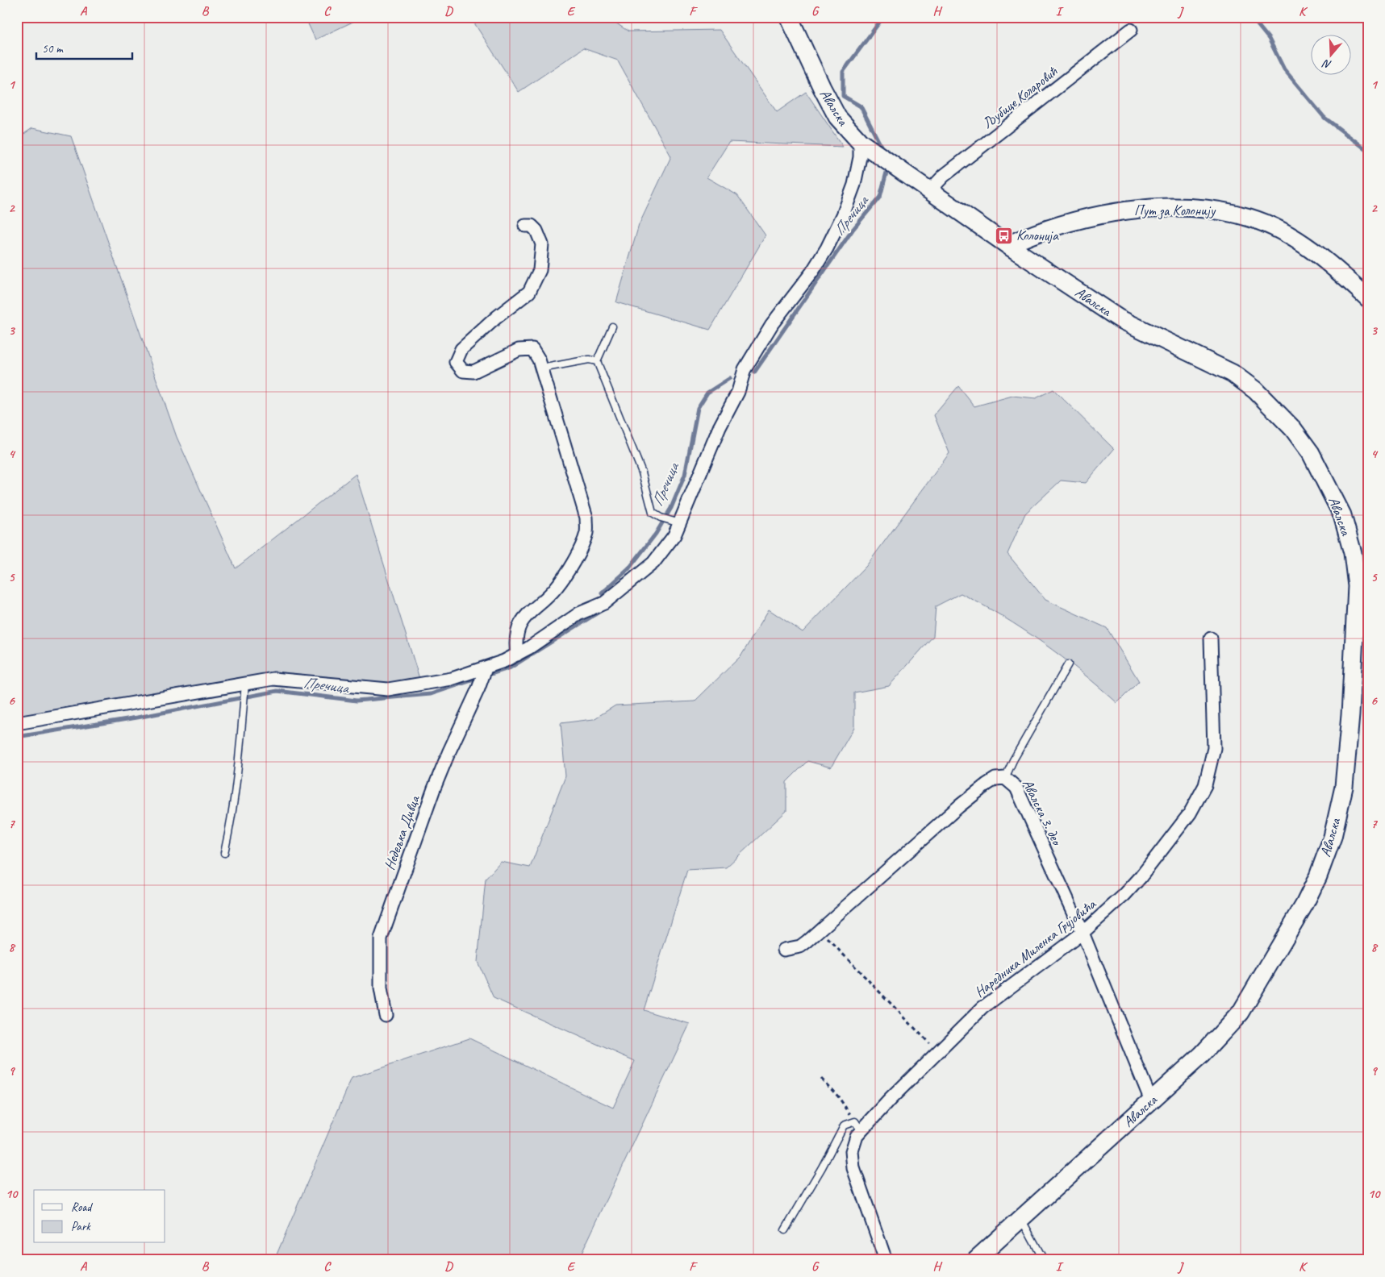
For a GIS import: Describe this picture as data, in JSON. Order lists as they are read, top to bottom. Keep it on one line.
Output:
{"streets":{"street":["Љубице Коларовић","Авалска","Пут за Колонију","Авалска 3. део","Недељка Дивца","Наредника Миленка Грујовића"]},"crossings":[["Љубице Коларовић","Авалска"],["Авалска","Пут за Колонију"],["Авалска","Авалска 3. део"],["Авалска 3. део","Наредника Миленка Грујовића"]],"water":["Пречица"],"places":{"bus stop":["Колонија"]},"legend":["Road","Park"],"scale_bar":"50 m","north":"bottom","grid":{"columns":["A","B","C","D","E","F","G","H","I","J","K"],"rows":["1","2","3","4","5","6","7","8","9","10"]}}
